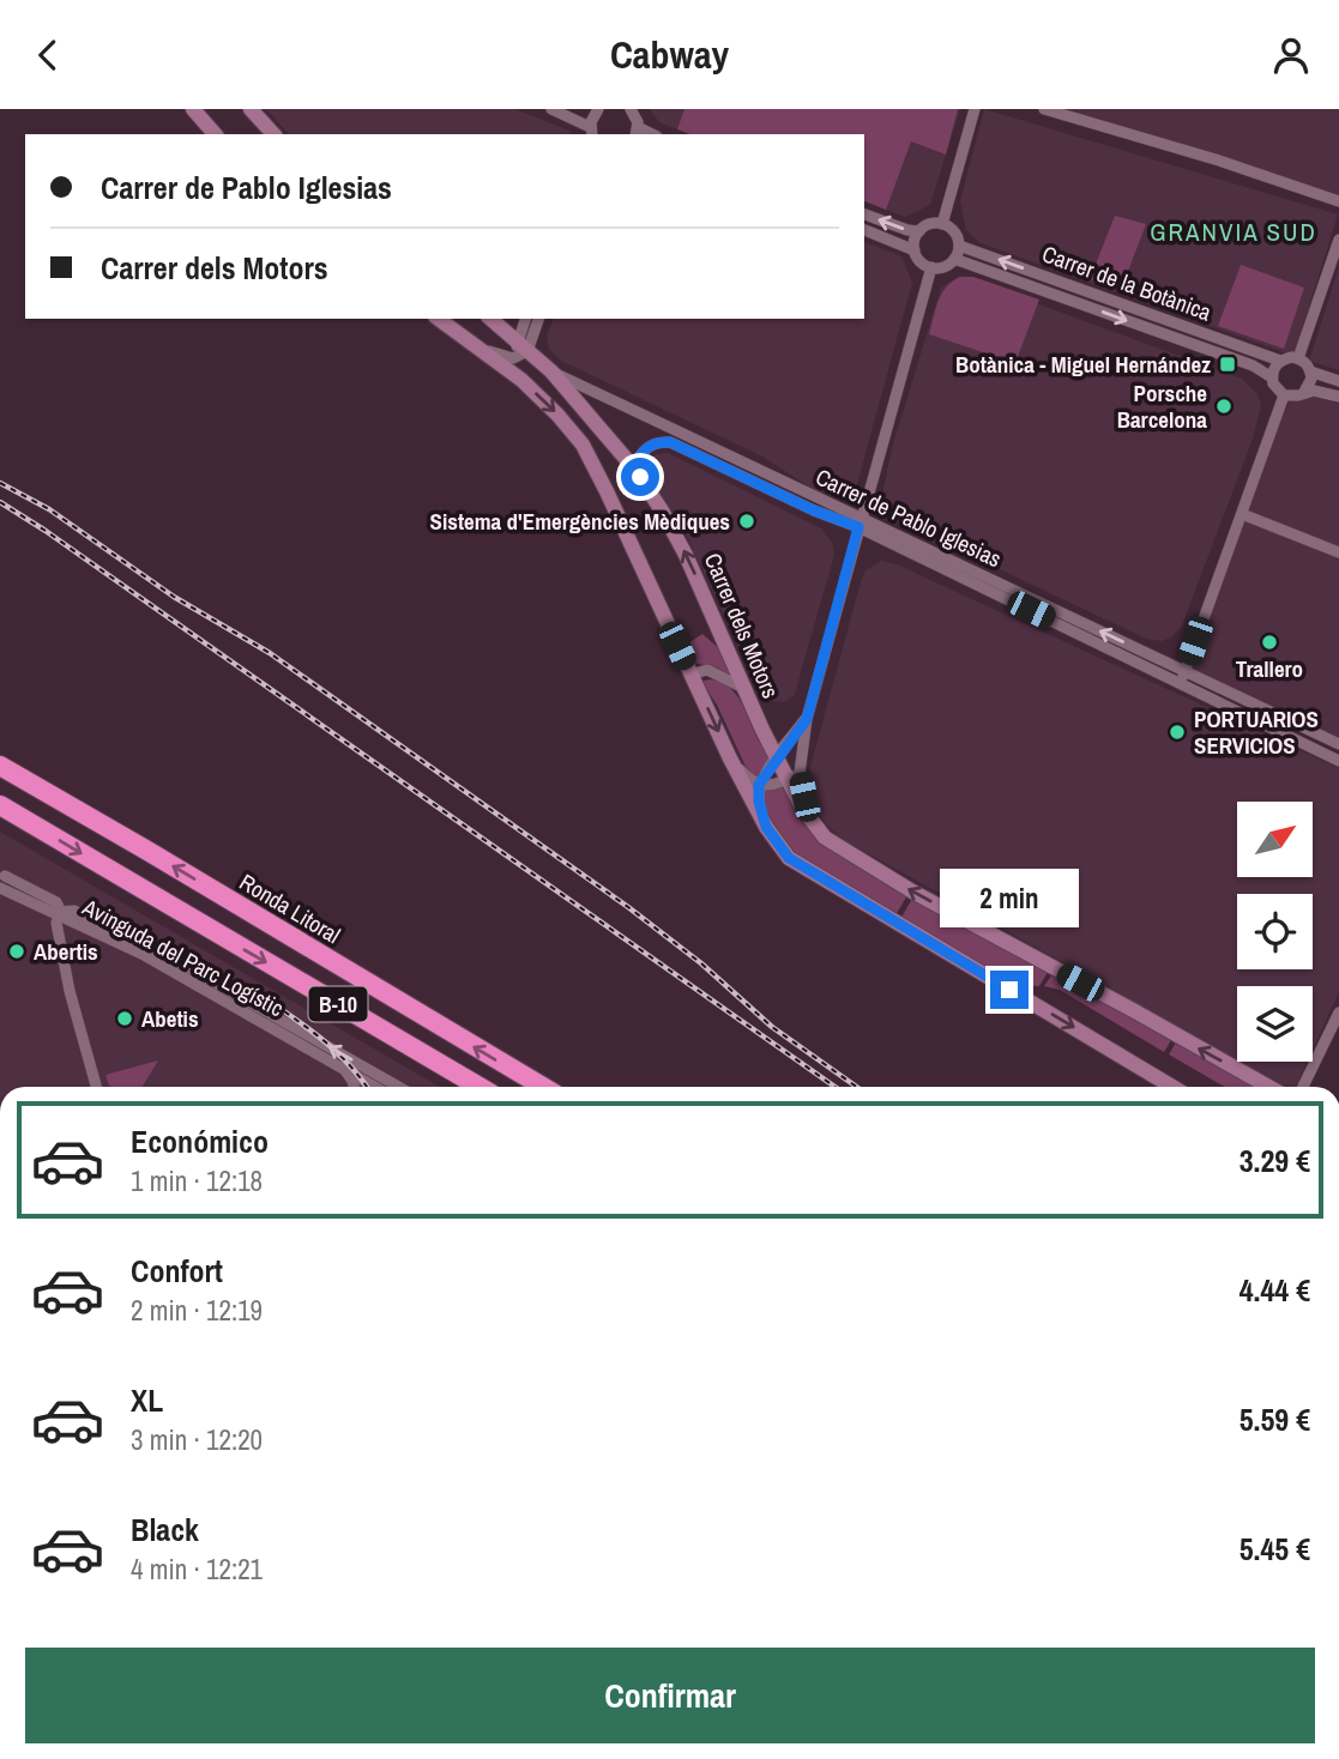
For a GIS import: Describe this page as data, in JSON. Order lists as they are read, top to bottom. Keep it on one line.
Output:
{"streets":{"highway":["Ronda Litoral","B-10"],"street":["Carrer de la Botànica","Carrer de Pablo Iglesias","Carrer dels Motors","Avinguda del Parc Logístic"]},"crossings":[["Carrer de Pablo Iglesias","Carrer dels Motors"]],"districts":["GRANVIA SUD"],"places":{"transit":["Botànica - Miguel Hernández"],"other":["Porsche Barcelona","Sistema d'Emergències Mèdiques","Trallero","PORTUARIOS SERVICIOS","Abertis","Abetis"]},"north":"top right","page":{"header":"Cabway","banner":["Carrer de Pablo Iglesias","Carrer dels Motors"],"bubble":"2 min","list":[{"name":"Económico","note":"1 min · 12:18","value":"3.29 €"},{"name":"Confort","note":"2 min · 12:19","value":"4.44 €"},{"name":"XL","note":"3 min · 12:20","value":"5.59 €"},{"name":"Black","note":"4 min · 12:21","value":"5.45 €"}],"buttons":"Confirmar"}}
